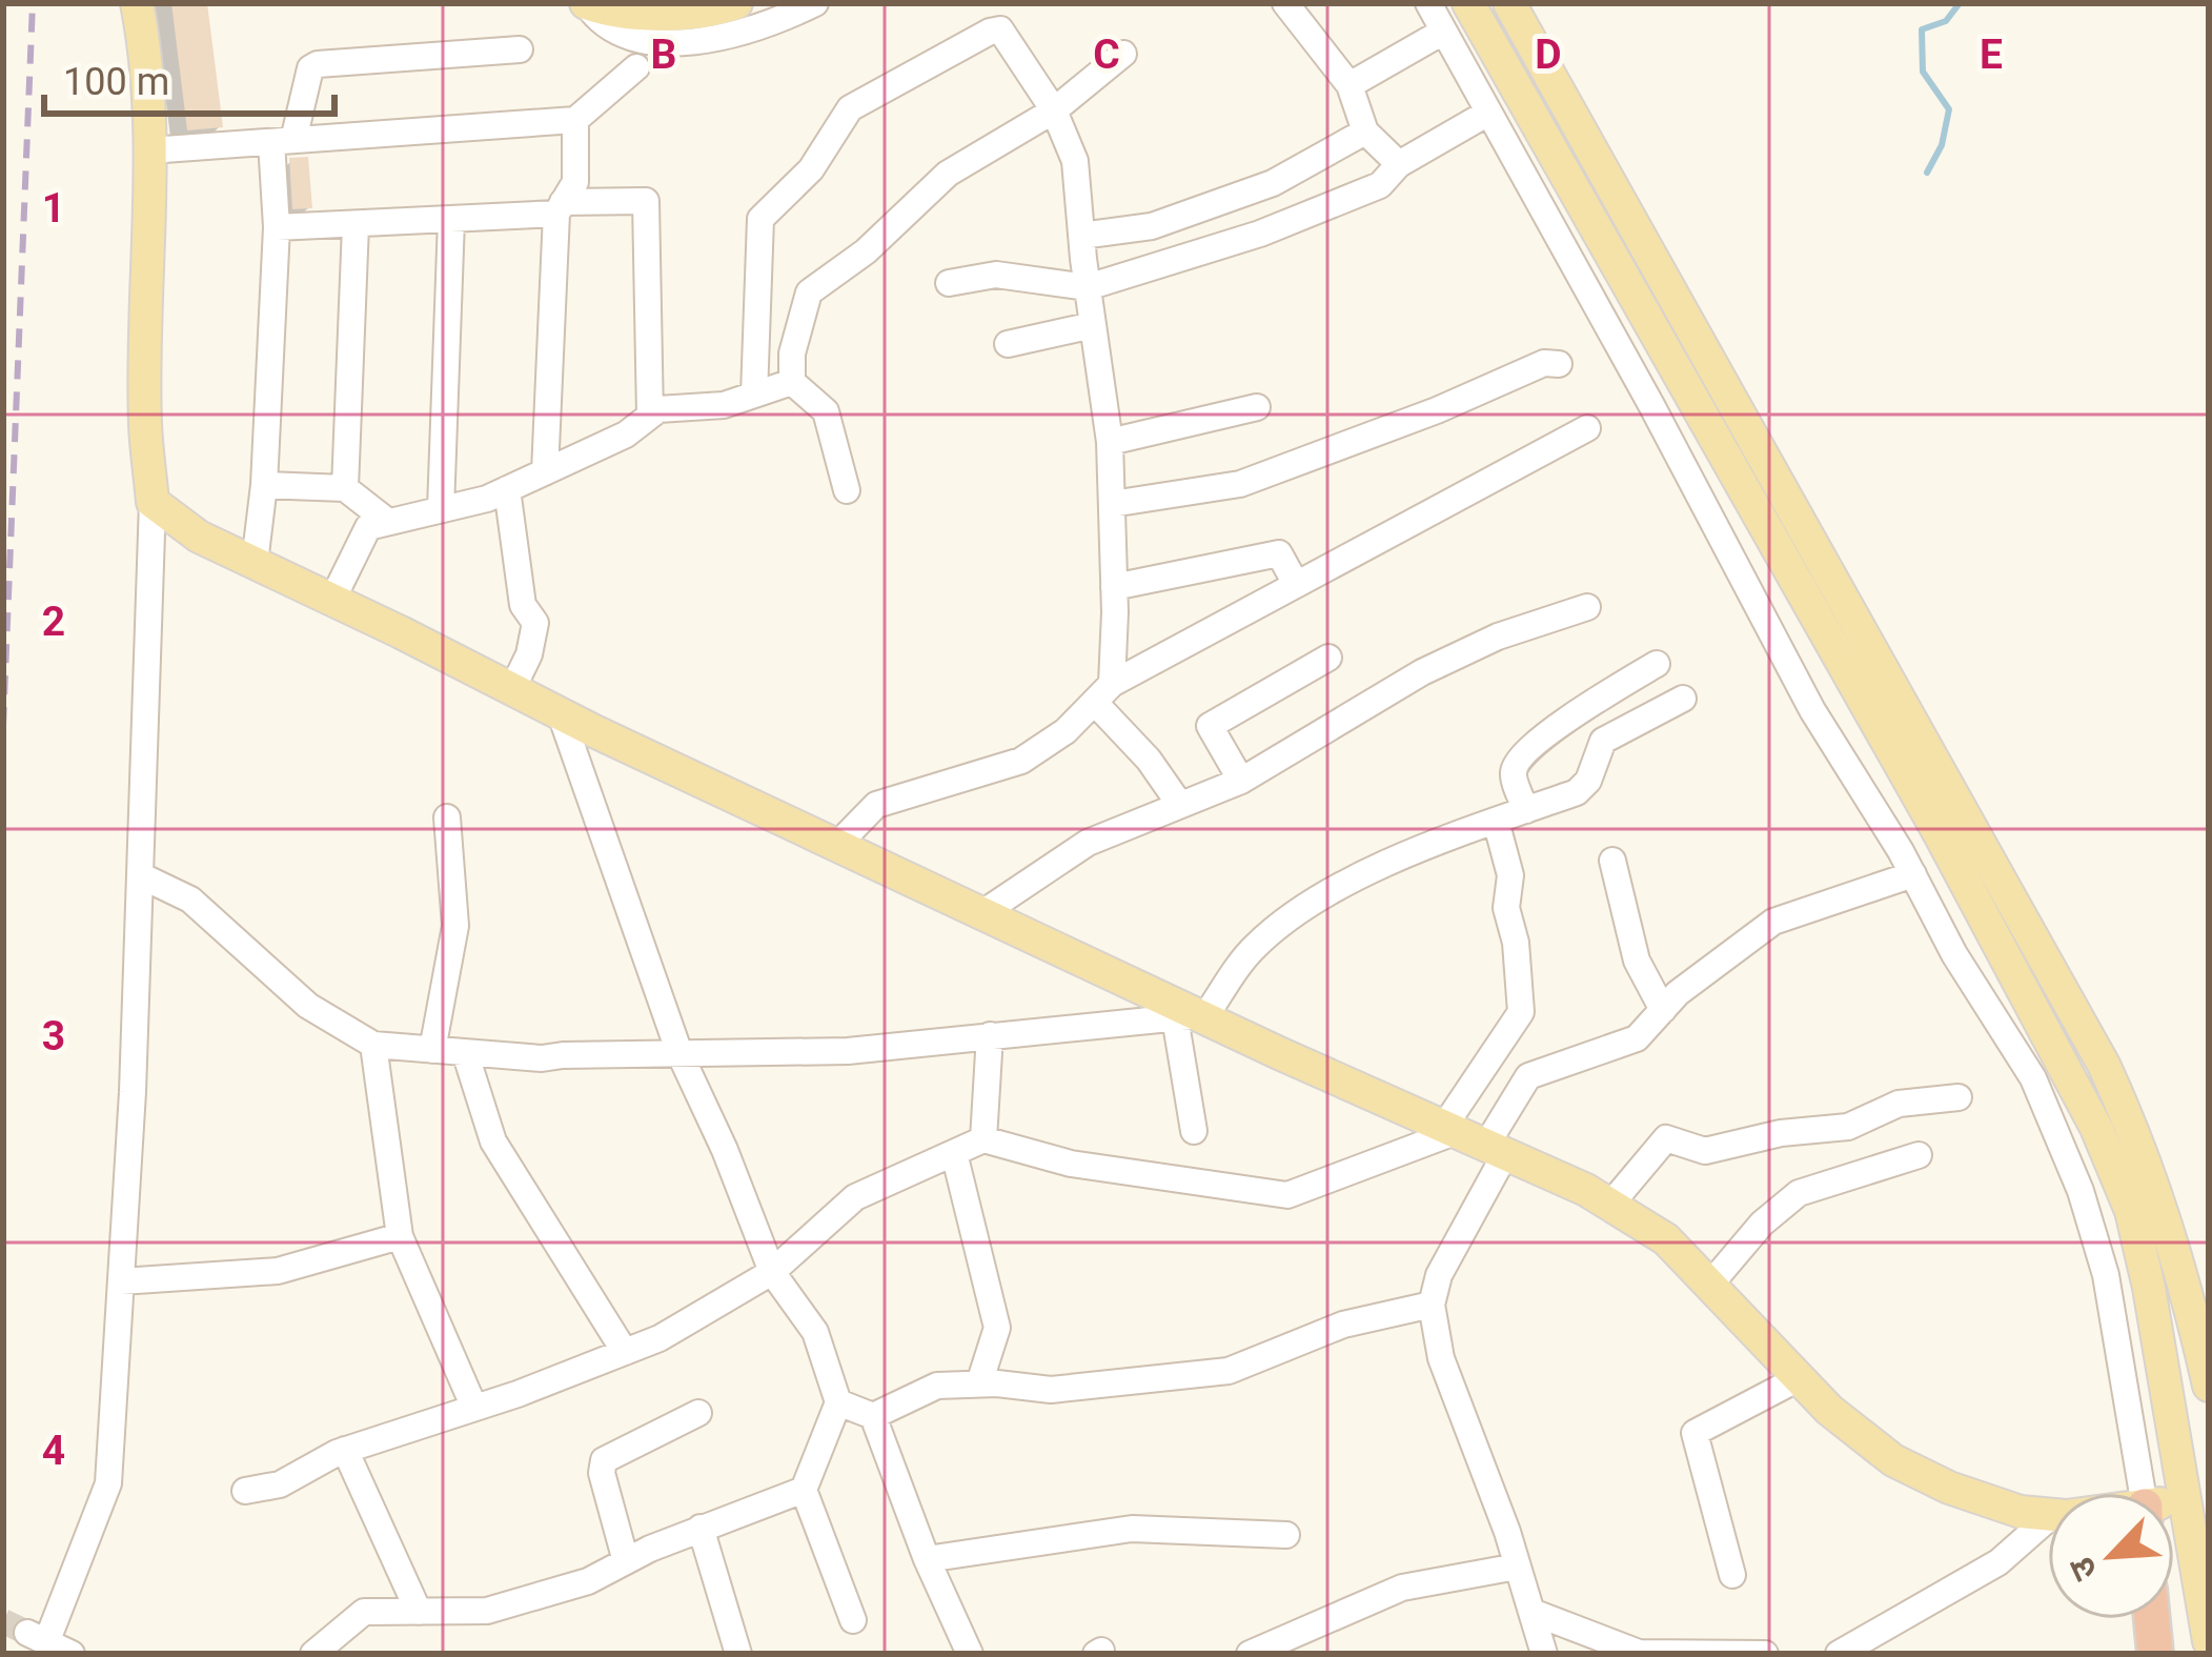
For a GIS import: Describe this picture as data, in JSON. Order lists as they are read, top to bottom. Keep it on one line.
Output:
{"scale_bar":"100 m","north":"bottom left","grid":{"columns":["B","C","D","E"],"rows":["1","2","3","4"]}}
